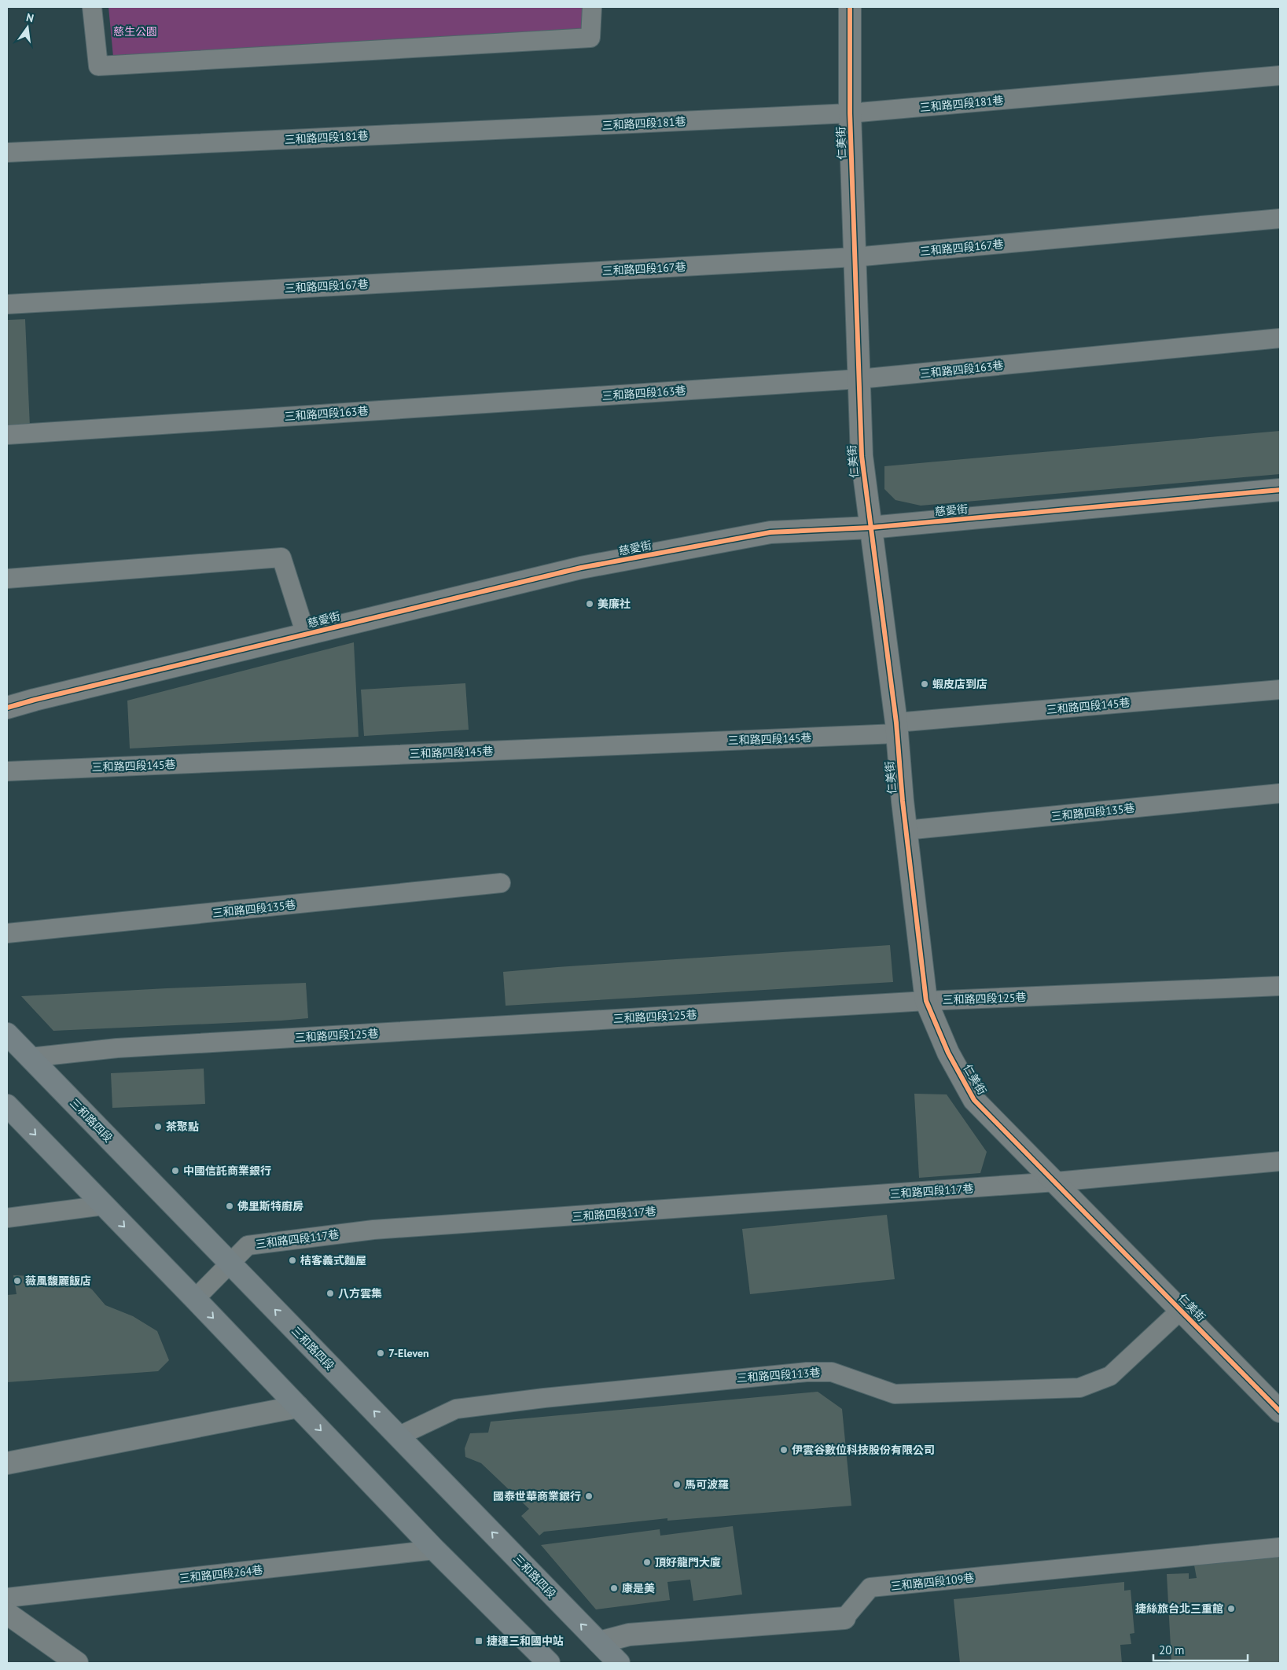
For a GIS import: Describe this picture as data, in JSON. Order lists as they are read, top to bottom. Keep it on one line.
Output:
{"streets":{"main road":["三和路四段"],"street":["仁美街","慈愛街","三和路四段109巷"],"lane":["三和路四段181巷","三和路四段167巷","三和路四段163巷","三和路四段145巷","三和路四段135巷","三和路四段125巷","三和路四段117巷","三和路四段113巷","三和路四段264巷"]},"crossings":[["三和路四段181巷","仁美街"],["仁美街","三和路四段167巷"],["仁美街","三和路四段163巷"],["仁美街","慈愛街"],["仁美街","三和路四段145巷"],["仁美街","三和路四段135巷"],["仁美街","三和路四段125巷"],["仁美街","三和路四段117巷"],["仁美街","三和路四段113巷"],["三和路四段125巷","三和路四段"],["三和路四段","三和路四段117巷"],["三和路四段","三和路四段113巷"],["三和路四段","三和路四段109巷"]],"parks":["慈生公園"],"places":{"other":["美廉社","蝦皮店到店","茶聚點","中國信託商業銀行","佛里斯特廚房","桔客義式麵屋","薇風馥麗飯店","八方雲集","7-Eleven","伊雲谷數位科技股份有限公司","馬可波羅","國泰世華商業銀行","頂好龍門大廈","康是美","捷絲旅台北三重館"],"transit":["捷運三和國中站"]},"scale_bar":"20 m","north":"top"}
